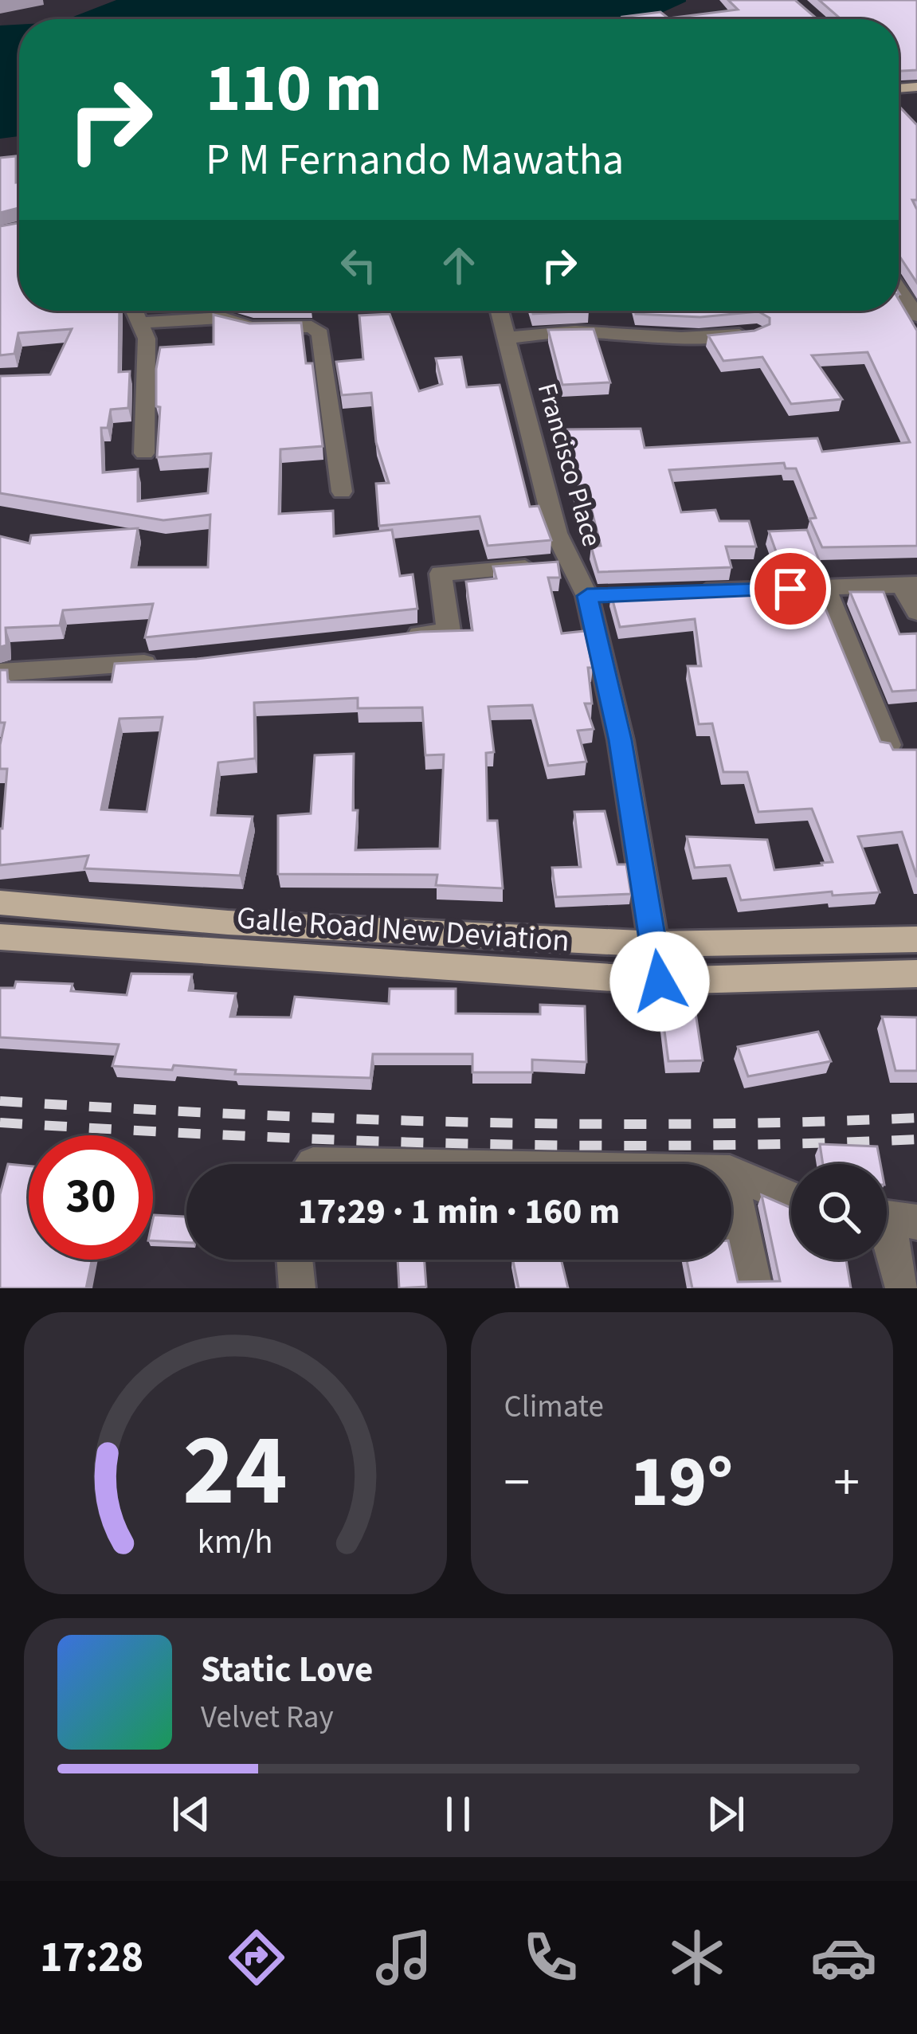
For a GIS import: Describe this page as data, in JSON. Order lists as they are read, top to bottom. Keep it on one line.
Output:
{"streets":{"main road":["Galle Road New Deviation"],"street":["Francisco Place"]},"crossings":[["Francisco Place","Galle Road New Deviation"]],"page":{"turn":["110 m","P M Fernando Mawatha"],"limit":"30","trip":"17:29 · 1 min · 160 m","tile":"Climate","heat":["−","19°","+"],"song":["Static Love","Velvet Ray"],"tabs":"17:28","gauge":["24","km/h"]}}
